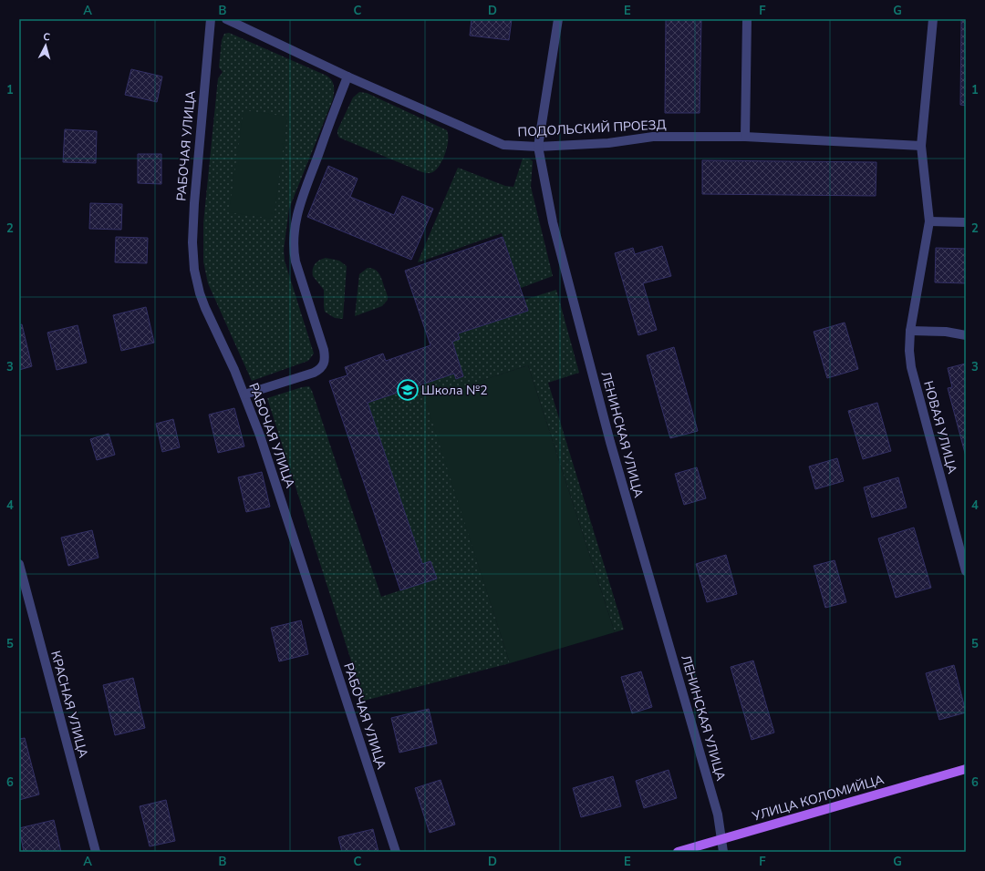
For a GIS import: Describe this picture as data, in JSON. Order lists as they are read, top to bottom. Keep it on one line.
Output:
{"streets":{"main road":["УЛИЦА КОЛОМИЙЦА"],"street":["ПОДОЛЬСКИЙ ПРОЕЗД","РАБОЧАЯ УЛИЦА","НОВАЯ УЛИЦА","ЛЕНИНСКАЯ УЛИЦА","КРАСНАЯ УЛИЦА"]},"crossings":[["ПОДОЛЬСКИЙ ПРОЕЗД","НОВАЯ УЛИЦА"],["ПОДОЛЬСКИЙ ПРОЕЗД","ЛЕНИНСКАЯ УЛИЦА"],["ЛЕНИНСКАЯ УЛИЦА","УЛИЦА КОЛОМИЙЦА"]],"places":{"school or university":["Школа №2"]},"north":"top","grid":{"columns":["A","B","C","D","E","F","G"],"rows":["1","2","3","4","5","6"]}}
